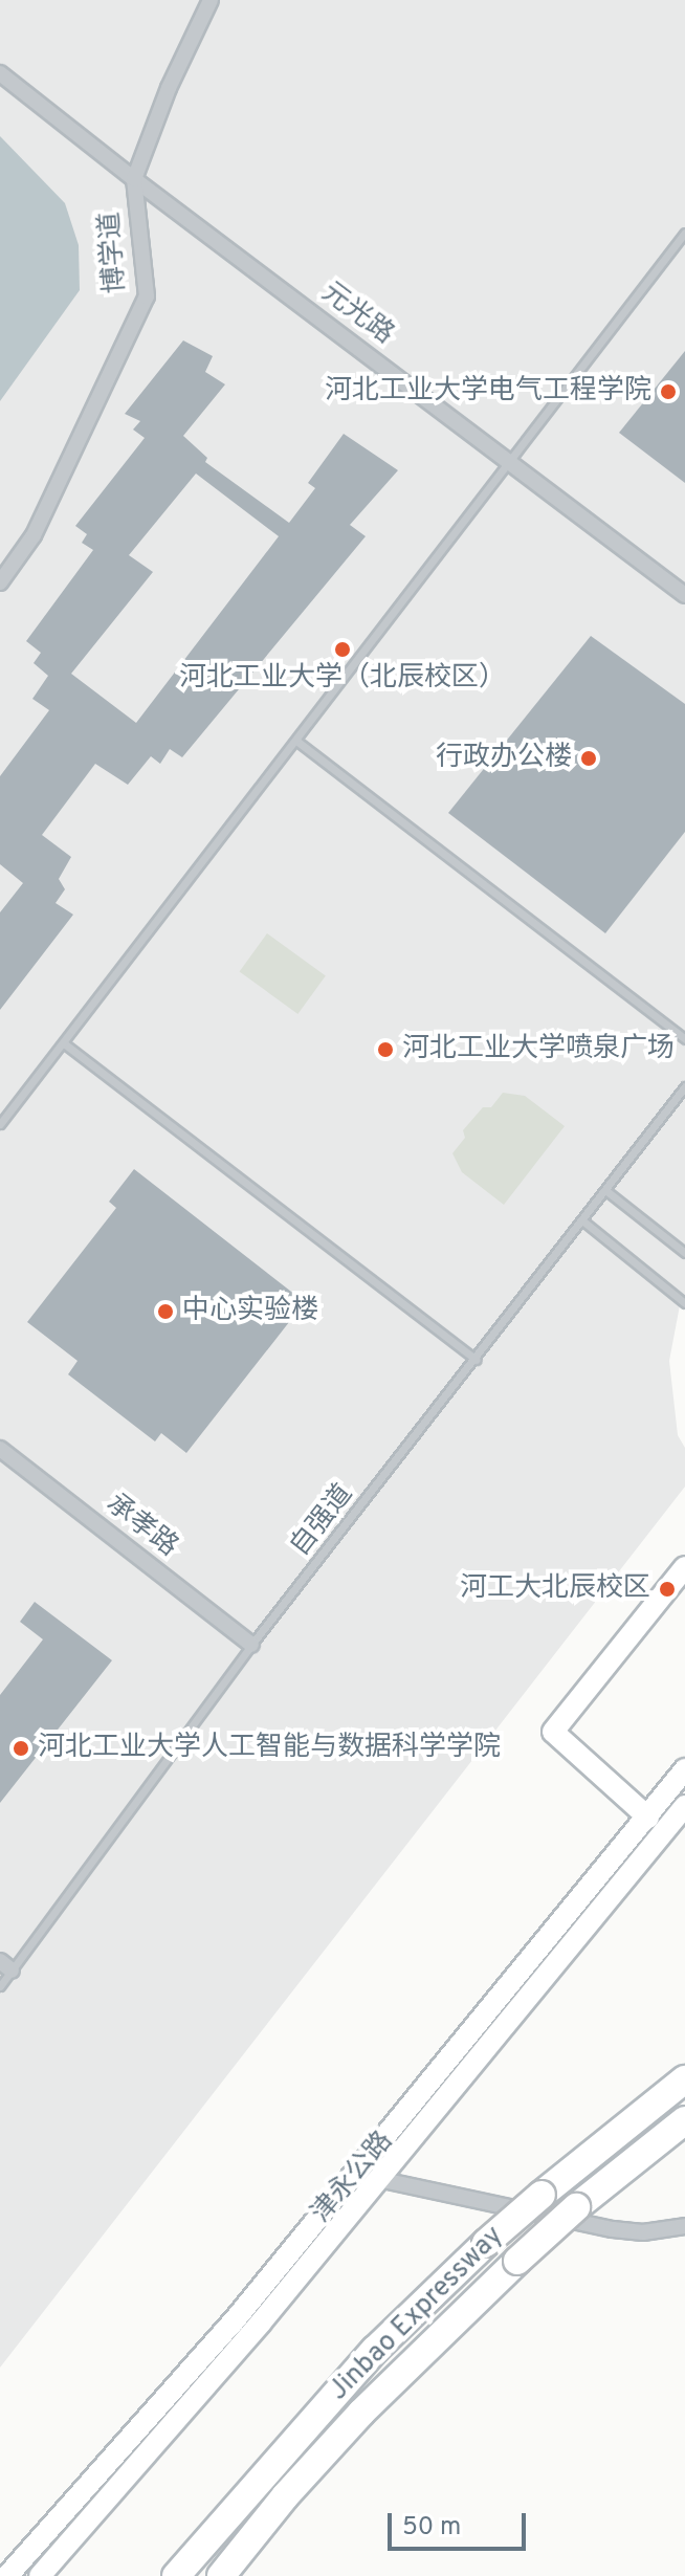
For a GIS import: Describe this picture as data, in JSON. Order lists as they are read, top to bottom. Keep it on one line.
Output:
{"streets":{"highway":["Jinbao Expressway"],"street":["博学道","元光路","承孝路","津永公路"],"lane":["自强道"]},"crossings":[["博学道","元光路"],["自强道","承孝路"]],"places":["河北工业大学电气工程学院","河北工业大学（北辰校区）","行政办公楼","河北工业大学喷泉广场","中心实验楼","河工大北辰校区","河北工业大学人工智能与数据科学学院"],"scale_bar":"50 m"}
